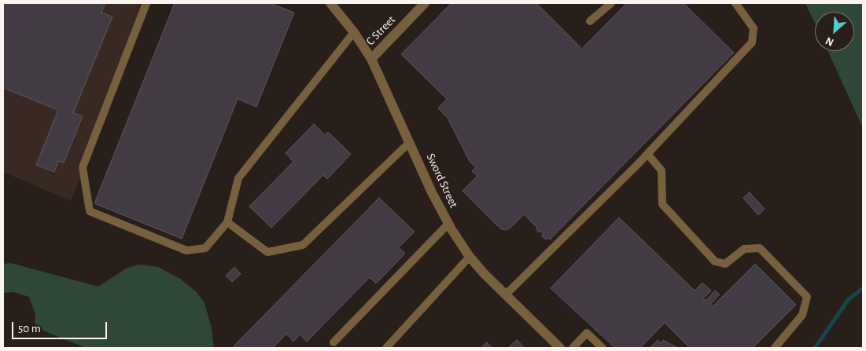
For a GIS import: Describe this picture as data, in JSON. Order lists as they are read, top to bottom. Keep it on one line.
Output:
{"streets":{"street":["C Street","Sword Street"]},"crossings":[["C Street","Sword Street"]],"scale_bar":"50 m","north":"bottom left"}
